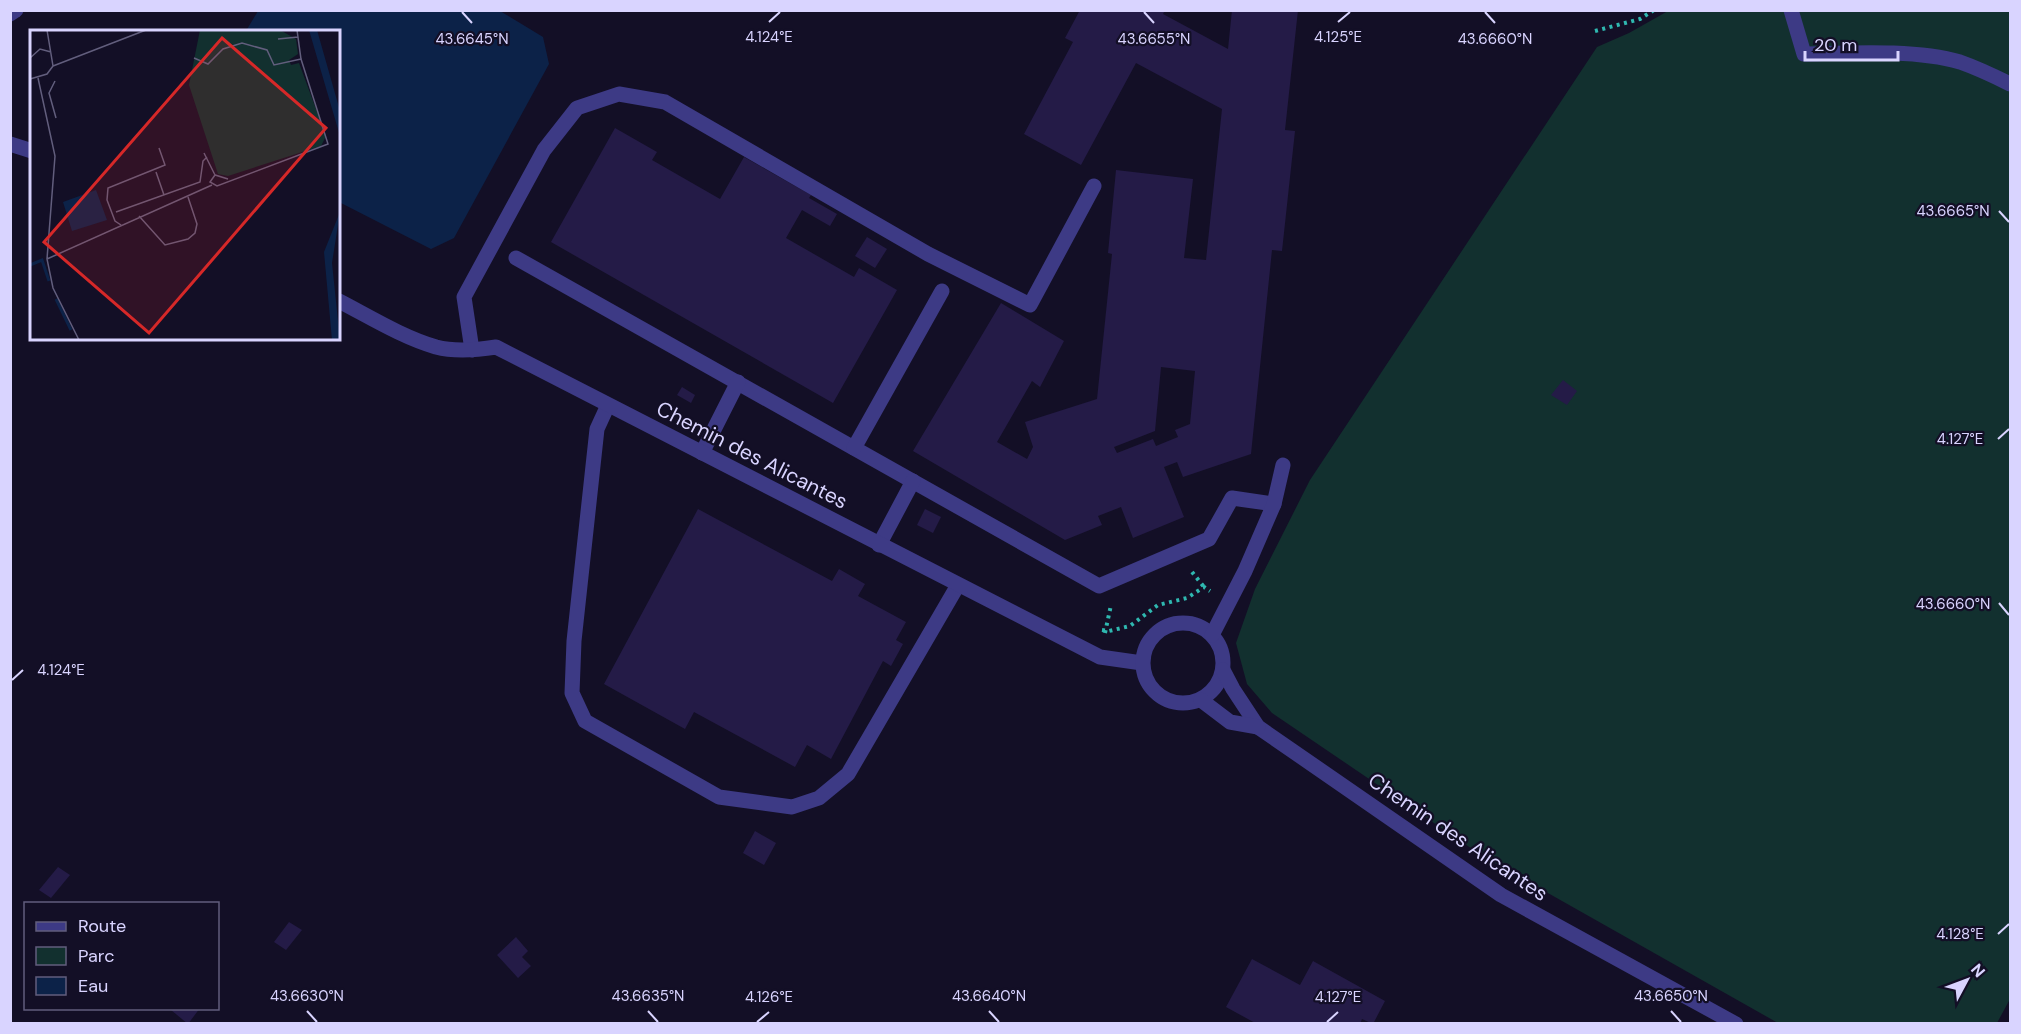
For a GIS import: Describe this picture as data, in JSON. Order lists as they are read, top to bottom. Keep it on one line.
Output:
{"streets":{"street":["Chemin des Alicantes"]},"legend":["Route","Parc","Eau"],"scale_bar":"20 m","north":"top right","coordinates":["4.124°E","4.125°E","43.6645°N","43.6655°N","43.6660°N","43.6665°N","4.127°E","4.128°E","43.6630°N","43.6635°N","43.6640°N","43.6650°N","4.126°E"]}
